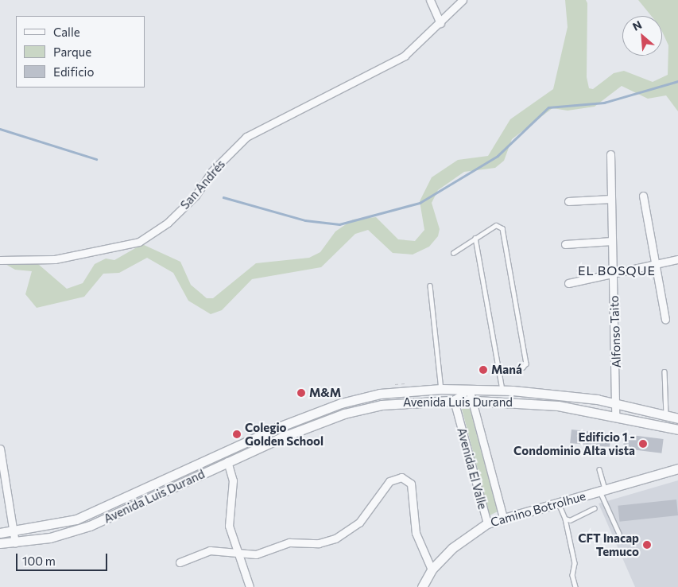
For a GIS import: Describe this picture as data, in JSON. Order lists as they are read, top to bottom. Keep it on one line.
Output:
{"streets":{"street":["San Andrés","Alfonso Taito","Avenida Luis Durand","Avenida El Valle","Camino Botrolhue"]},"crossings":[["Alfonso Taito","Avenida Luis Durand"],["Avenida Luis Durand","Avenida El Valle"],["Avenida El Valle","Camino Botrolhue"]],"districts":["EL BOSQUE"],"places":["Maná","M&M","Colegio Golden School","Edificio 1 - Condominio Alta vista","CFT Inacap Temuco"],"legend":["Calle","Parque","Edificio"],"scale_bar":"100 m","north":"top left"}
